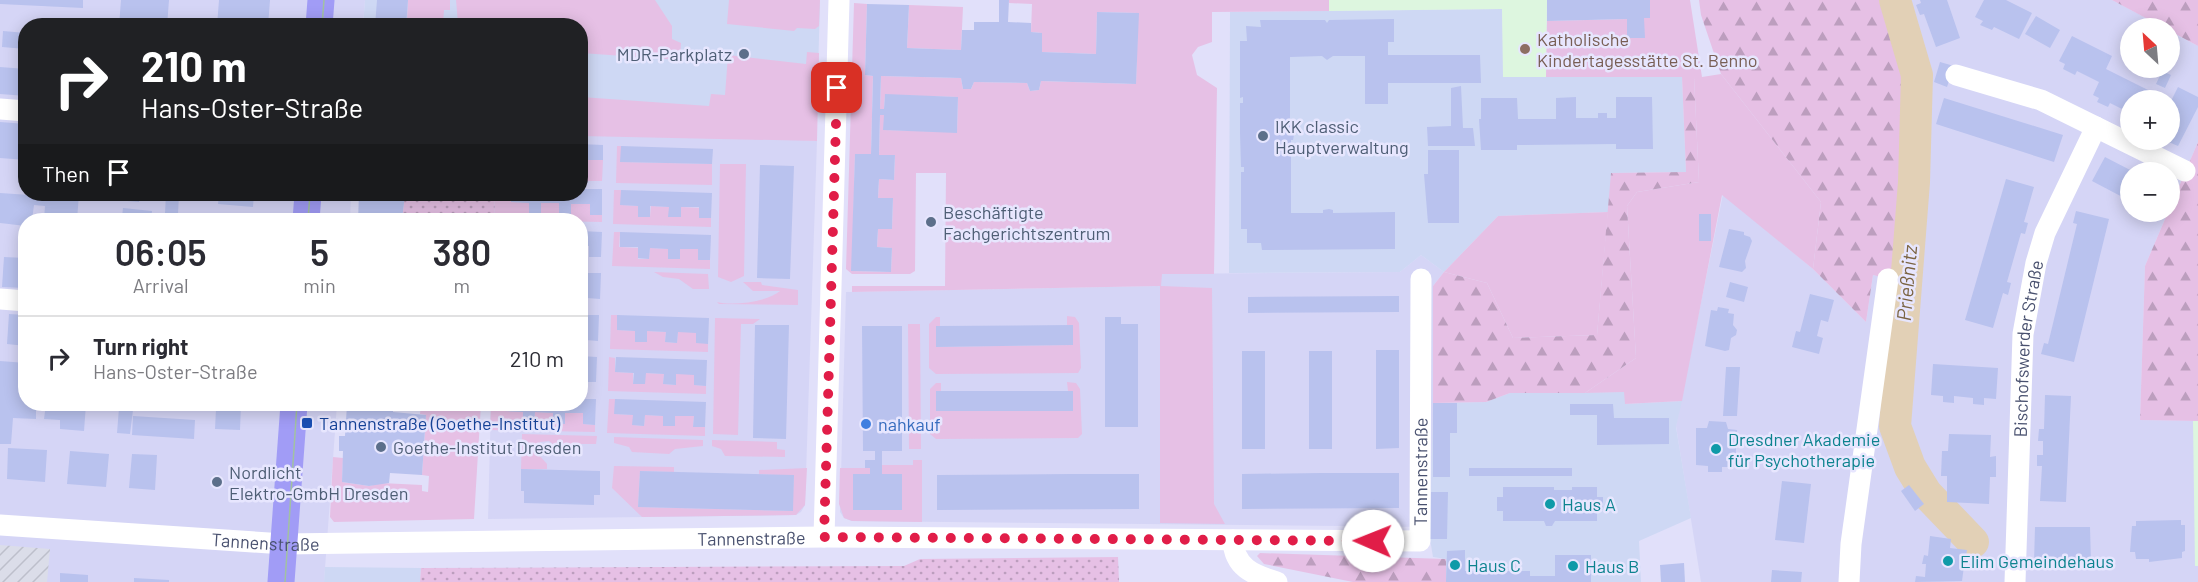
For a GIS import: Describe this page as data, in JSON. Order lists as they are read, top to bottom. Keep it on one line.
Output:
{"streets":{"street":["Bischofswerder Straße","Tannenstraße"]},"water":["Prießnitz"],"places":{"other":["Katholische Kindertagesstätte St. Benno","MDR-Parkplatz","IKK classic Hauptverwaltung","Beschäftigte Fachgerichtszentrum","nahkauf","Goethe-Institut Dresden","Dresdner Akademie für Psychotherapie","Nordlicht Elektro-GmbH Dresden","Haus A","Elim Gemeindehaus","Haus C","Haus B"],"transit":["Tannenstraße (Goethe-Institut)"]},"north":"top left","page":{"map_buttons":["+","−"],"turn":["210 m","Hans-Oster-Straße"],"then":"Then","eta":["06:05","Arrival","5","min","380","m"],"list":[{"name":"Turn right","note":"Hans-Oster-Straße","value":"210 m"}]}}
